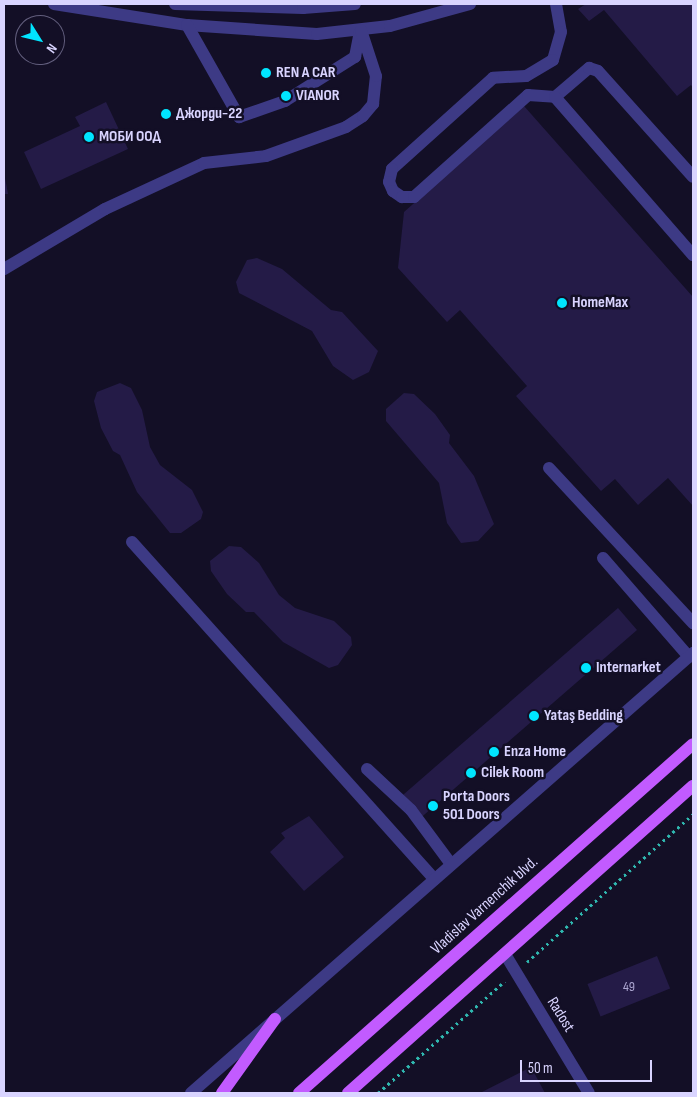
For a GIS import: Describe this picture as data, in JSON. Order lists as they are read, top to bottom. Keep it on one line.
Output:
{"streets":{"main road":["Vladislav Varnenchik blvd."],"street":["Radost"]},"places":["REN A CAR","VIANOR","Джорди-22","МОБИ ООД","HomeMax","Internarket","Yataş Bedding","Enza Home","Cilek Room","Porta Doors 501 Doors"],"house_numbers":["49"],"scale_bar":"50 m","north":"bottom right"}
